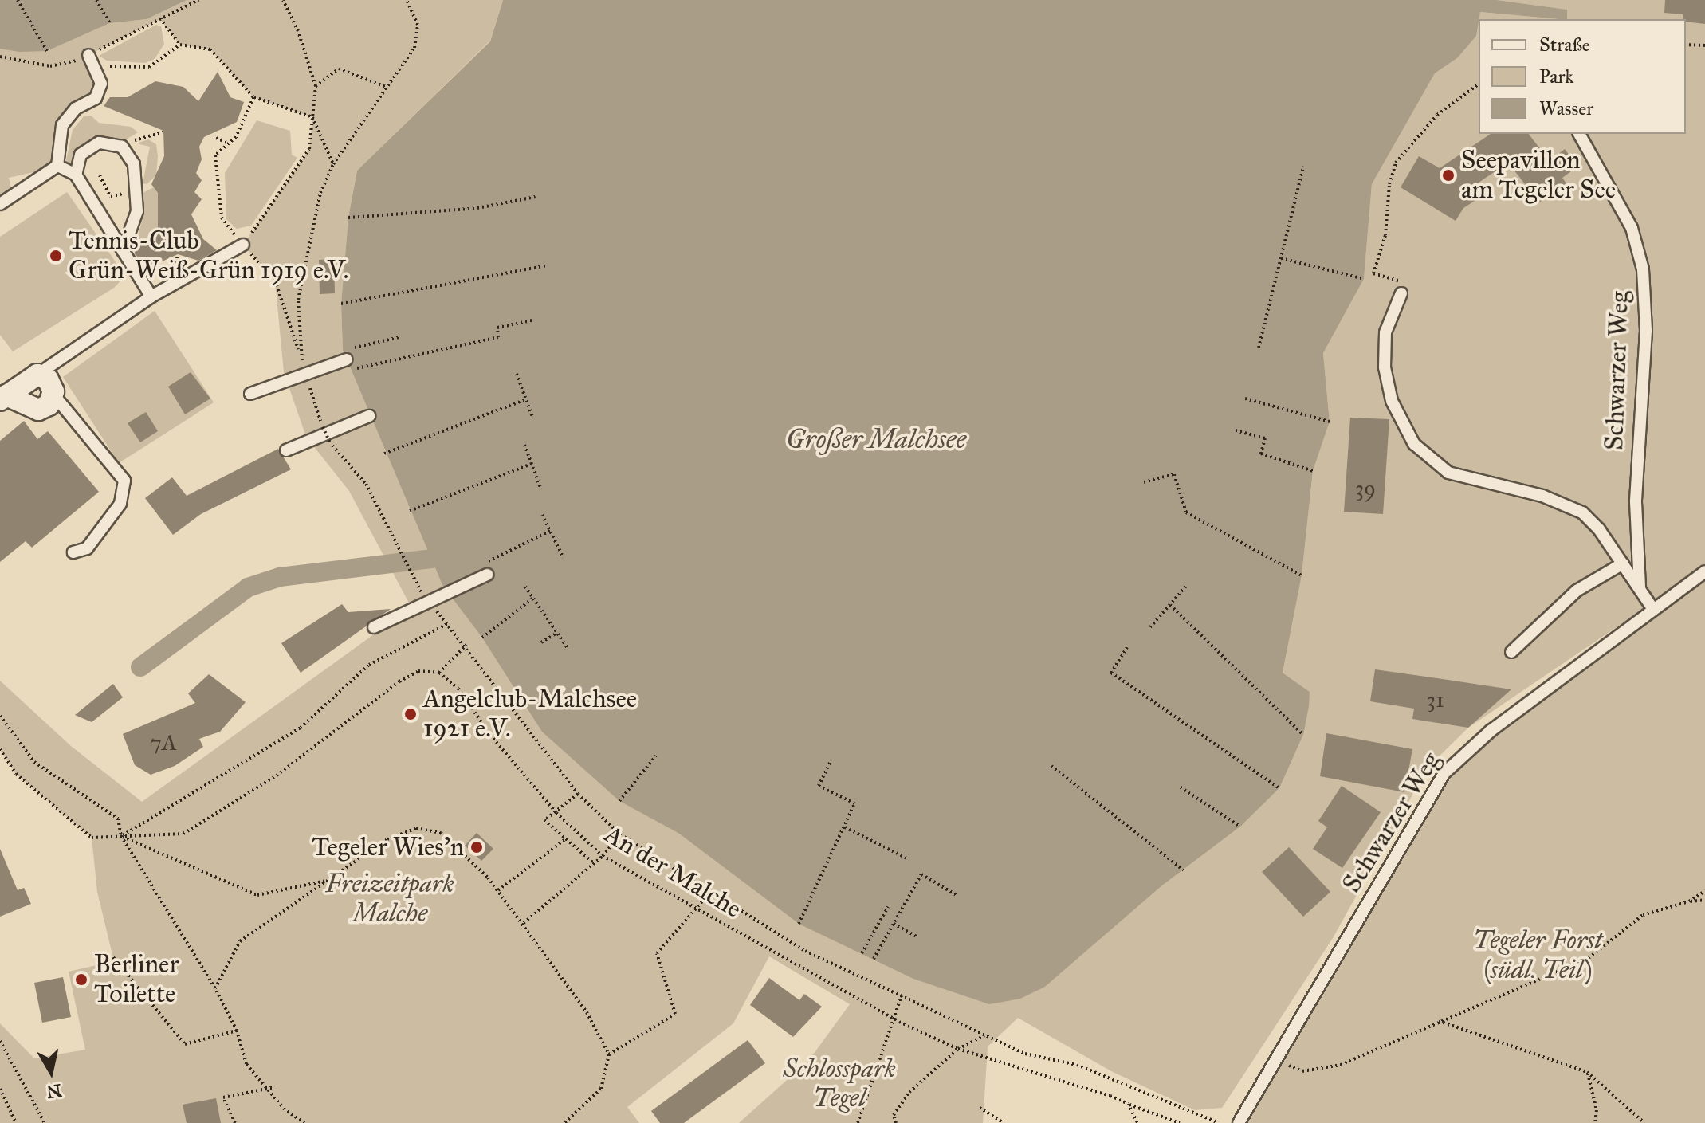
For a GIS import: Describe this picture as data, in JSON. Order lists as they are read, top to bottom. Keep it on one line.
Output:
{"streets":{"lane":["Schwarzer Weg"],"path":["An der Malche"]},"water":["Großer Malchsee"],"parks":["Freizeitpark Malche","Tegeler Forst (südl. Teil)","Schlosspark Tegel"],"places":["Seepavillon am Tegeler See","Tennis-Club Grün-Weiß-Grün 1919 e.V.","Angelclub-Malchsee 1921 e.V.","Tegeler Wies'n","Berliner Toilette"],"house_numbers":["39","31","7A"],"legend":["Straße","Park","Wasser"],"north":"bottom"}
